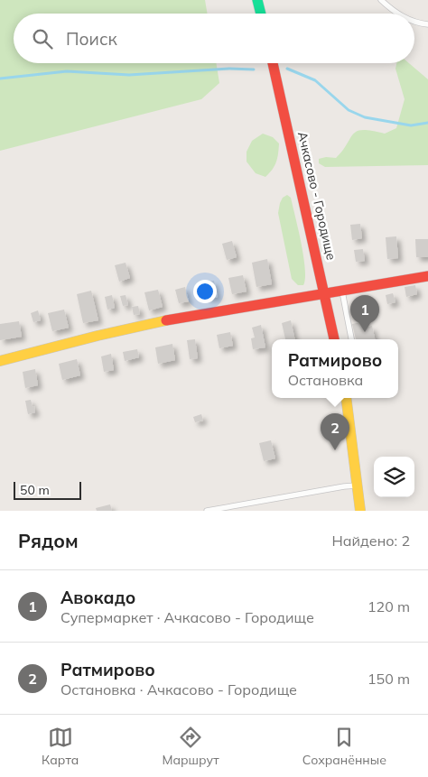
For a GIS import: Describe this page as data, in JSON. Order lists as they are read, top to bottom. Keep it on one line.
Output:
{"streets":{"street":["Ачкасово - Городище"]},"scale_bar":"50 m","page":{"search":"Поиск","pins":["1","2"],"popup":["Ратмирово","Остановка"],"scale":"50 m","heading":["Рядом","Найдено: 2"],"list":[{"mark":"1","name":"Авокадо","note":"Супермаркет · Ачкасово - Городище","value":"120 m"},{"mark":"2","name":"Ратмирово","note":"Остановка · Ачкасово - Городище","value":"150 m"}],"nav":["Карта","Маршрут","Сохранённые"]}}
